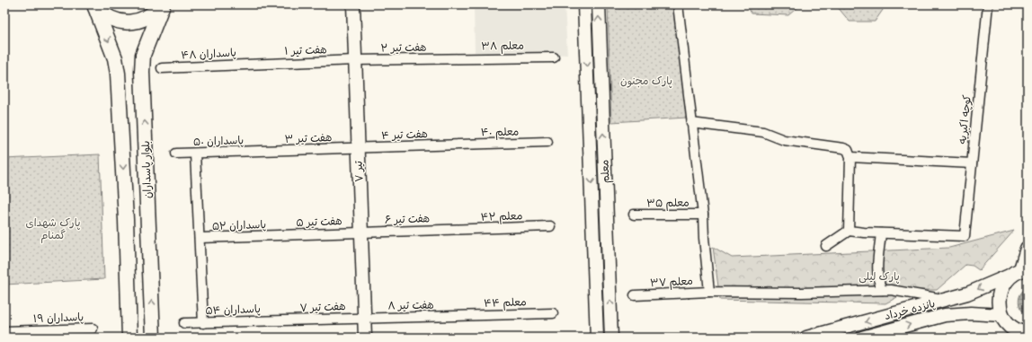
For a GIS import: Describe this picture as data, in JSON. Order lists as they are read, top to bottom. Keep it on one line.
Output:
{"streets":{"main road":["بلوار پاسداران","۷ تیر","معلم","پانزده خرداد"],"street":["معلم ۳۸","هفت تیر ۲","هفت تیر ۱","پاسداران ۴۸","کوچه اکبریه","معلم ۴۰","هفت تیر ۴","هفت تیر ۳","پاسداران ۵۰","معلم ۳۵","معلم ۴۲","هفت تیر ۶","هفت تیر ۵","پاسداران ۵۲","معلم ۳۷","معلم ۴۴","هفت تیر ۸","هفت تیر ۷","پاسداران ۵۴","پاسداران ۱۹"]},"crossings":[["معلم ۳۸","هفت تیر ۲"],["هفت تیر ۲","هفت تیر ۱"],["هفت تیر ۲","۷ تیر"],["هفت تیر ۱","پاسداران ۴۸"],["هفت تیر ۱","۷ تیر"],["معلم ۴۰","هفت تیر ۴"],["هفت تیر ۴","هفت تیر ۳"],["هفت تیر ۴","۷ تیر"],["هفت تیر ۳","پاسداران ۵۰"],["هفت تیر ۳","۷ تیر"],["۷ تیر","هفت تیر ۶"],["۷ تیر","هفت تیر ۵"],["۷ تیر","هفت تیر ۸"],["۷ تیر","هفت تیر ۷"],["معلم ۴۲","هفت تیر ۶"],["هفت تیر ۶","هفت تیر ۵"],["هفت تیر ۵","پاسداران ۵۲"],["معلم ۳۷","پانزده خرداد"],["معلم ۴۴","هفت تیر ۸"],["هفت تیر ۸","هفت تیر ۷"],["هفت تیر ۷","پاسداران ۵۴"]],"parks":["پارک مجنون","پارک شهدای گمنام","پارک لیلی"]}
